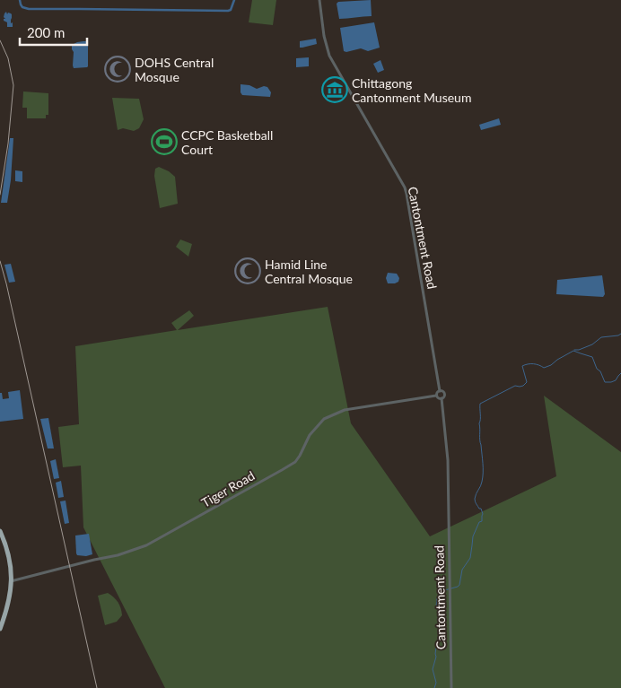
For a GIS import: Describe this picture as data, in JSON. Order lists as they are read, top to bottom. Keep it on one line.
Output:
{"streets":{"street":["Cantontment Road","Tiger Road"]},"crossings":[["Cantontment Road","Tiger Road"]],"places":{"mosque":["DOHS Central Mosque","Hamid Line Central Mosque"],"museum":["Chittagong Cantonment Museum"],"sports":["CCPC Basketball Court"]},"scale_bar":"200 m"}
